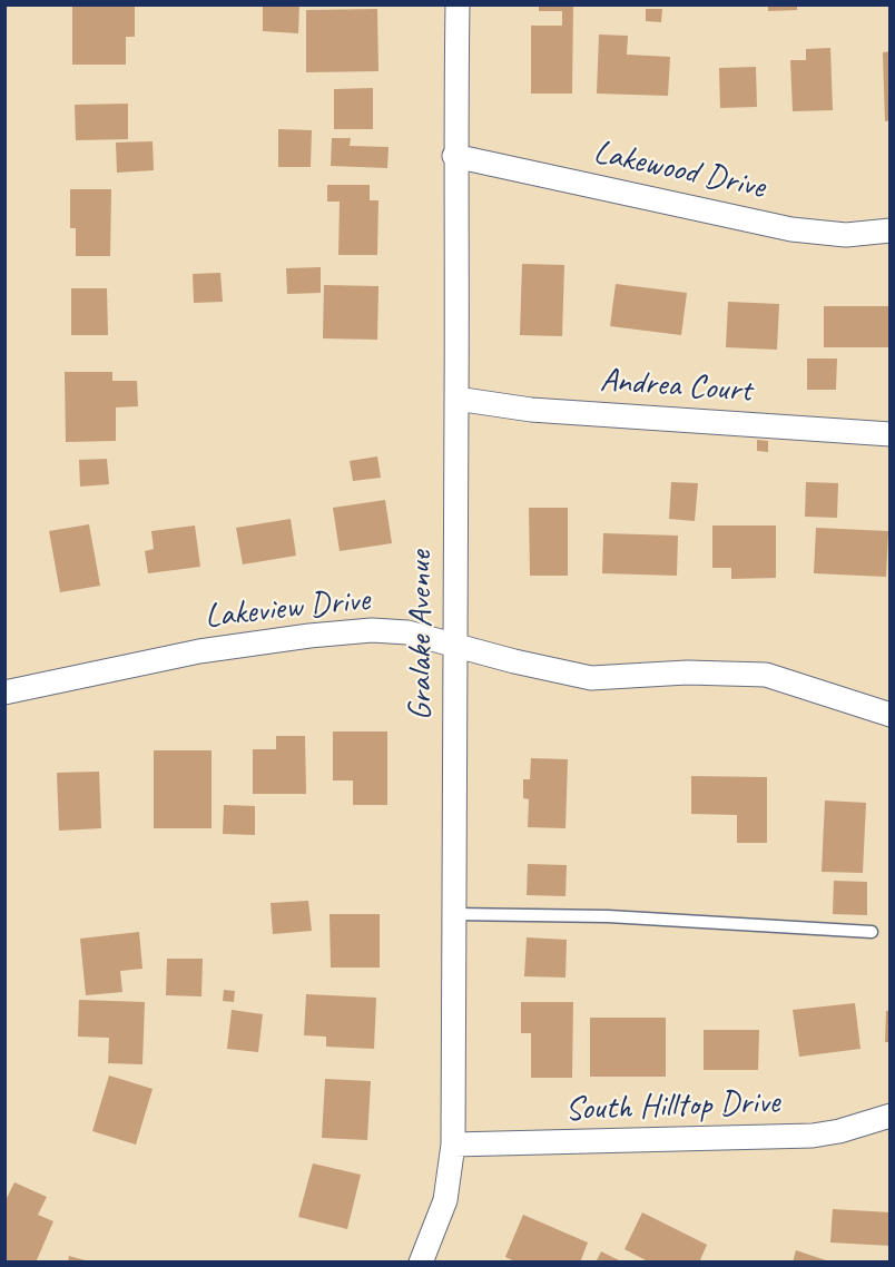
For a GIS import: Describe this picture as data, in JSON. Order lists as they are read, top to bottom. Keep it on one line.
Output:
{"streets":{"street":["Lakewood Drive","Andrea Court","Lakeview Drive","Gralake Avenue","South Hilltop Drive"]},"crossings":[["Lakewood Drive","Gralake Avenue"],["Andrea Court","Gralake Avenue"],["Lakeview Drive","Gralake Avenue"],["Gralake Avenue","South Hilltop Drive"]]}
